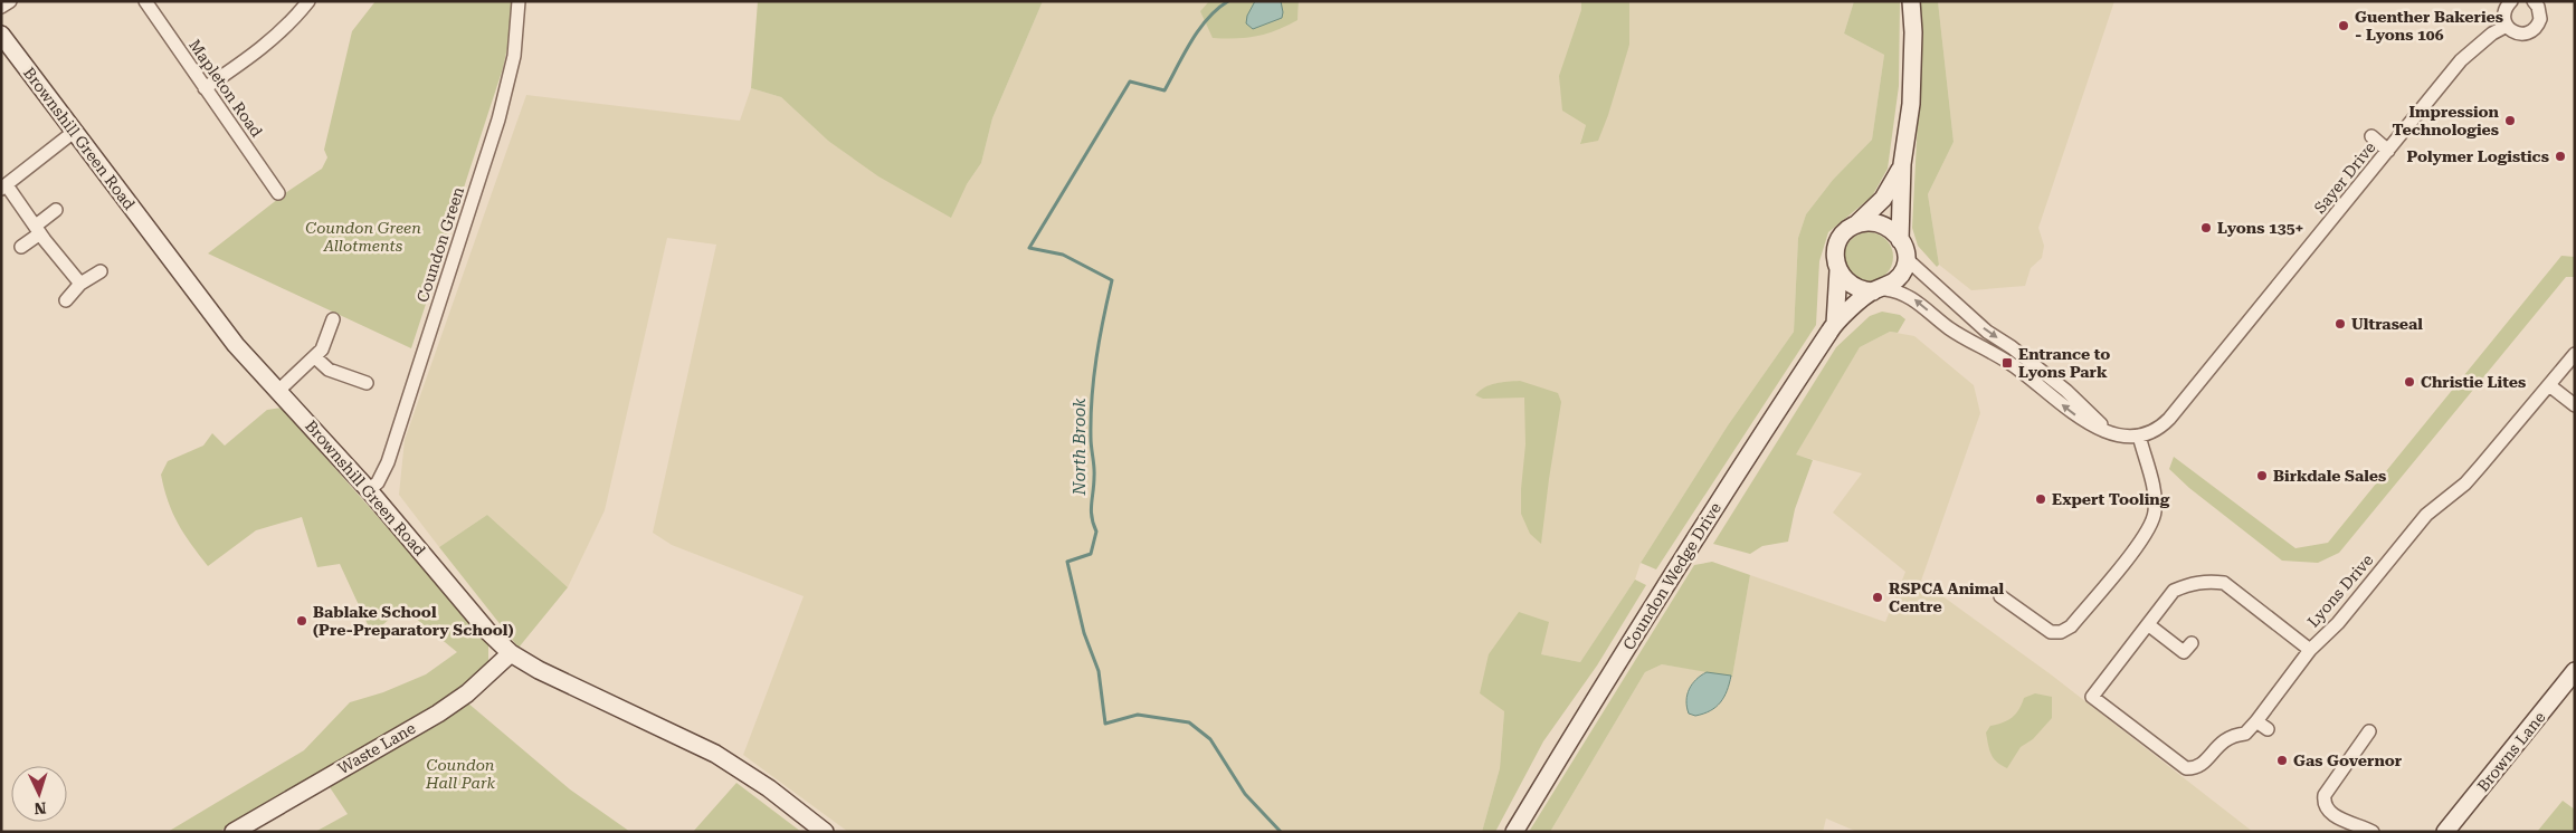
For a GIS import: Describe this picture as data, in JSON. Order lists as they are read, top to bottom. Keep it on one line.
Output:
{"streets":{"street":["Mapleton Road","Brownshill Green Road","Sayer Drive","Coundon Green","Coundon Wedge Drive","Lyons Drive","Waste Lane","Browns Lane"]},"crossings":[["Brownshill Green Road","Coundon Green"],["Brownshill Green Road","Waste Lane"]],"water":["North Brook"],"parks":["Coundon Green Allotments","Coundon Hall Park"],"places":{"other":["Guenther Bakeries - Lyons 106","Impression Technologies","Polymer Logistics","Lyons 135+","Ultraseal","Christie Lites","Birkdale Sales","Expert Tooling","RSPCA Animal Centre","Bablake School (Pre-Preparatory School)","Gas Governor"],"transit":["Entrance to Lyons Park"]},"north":"bottom"}
